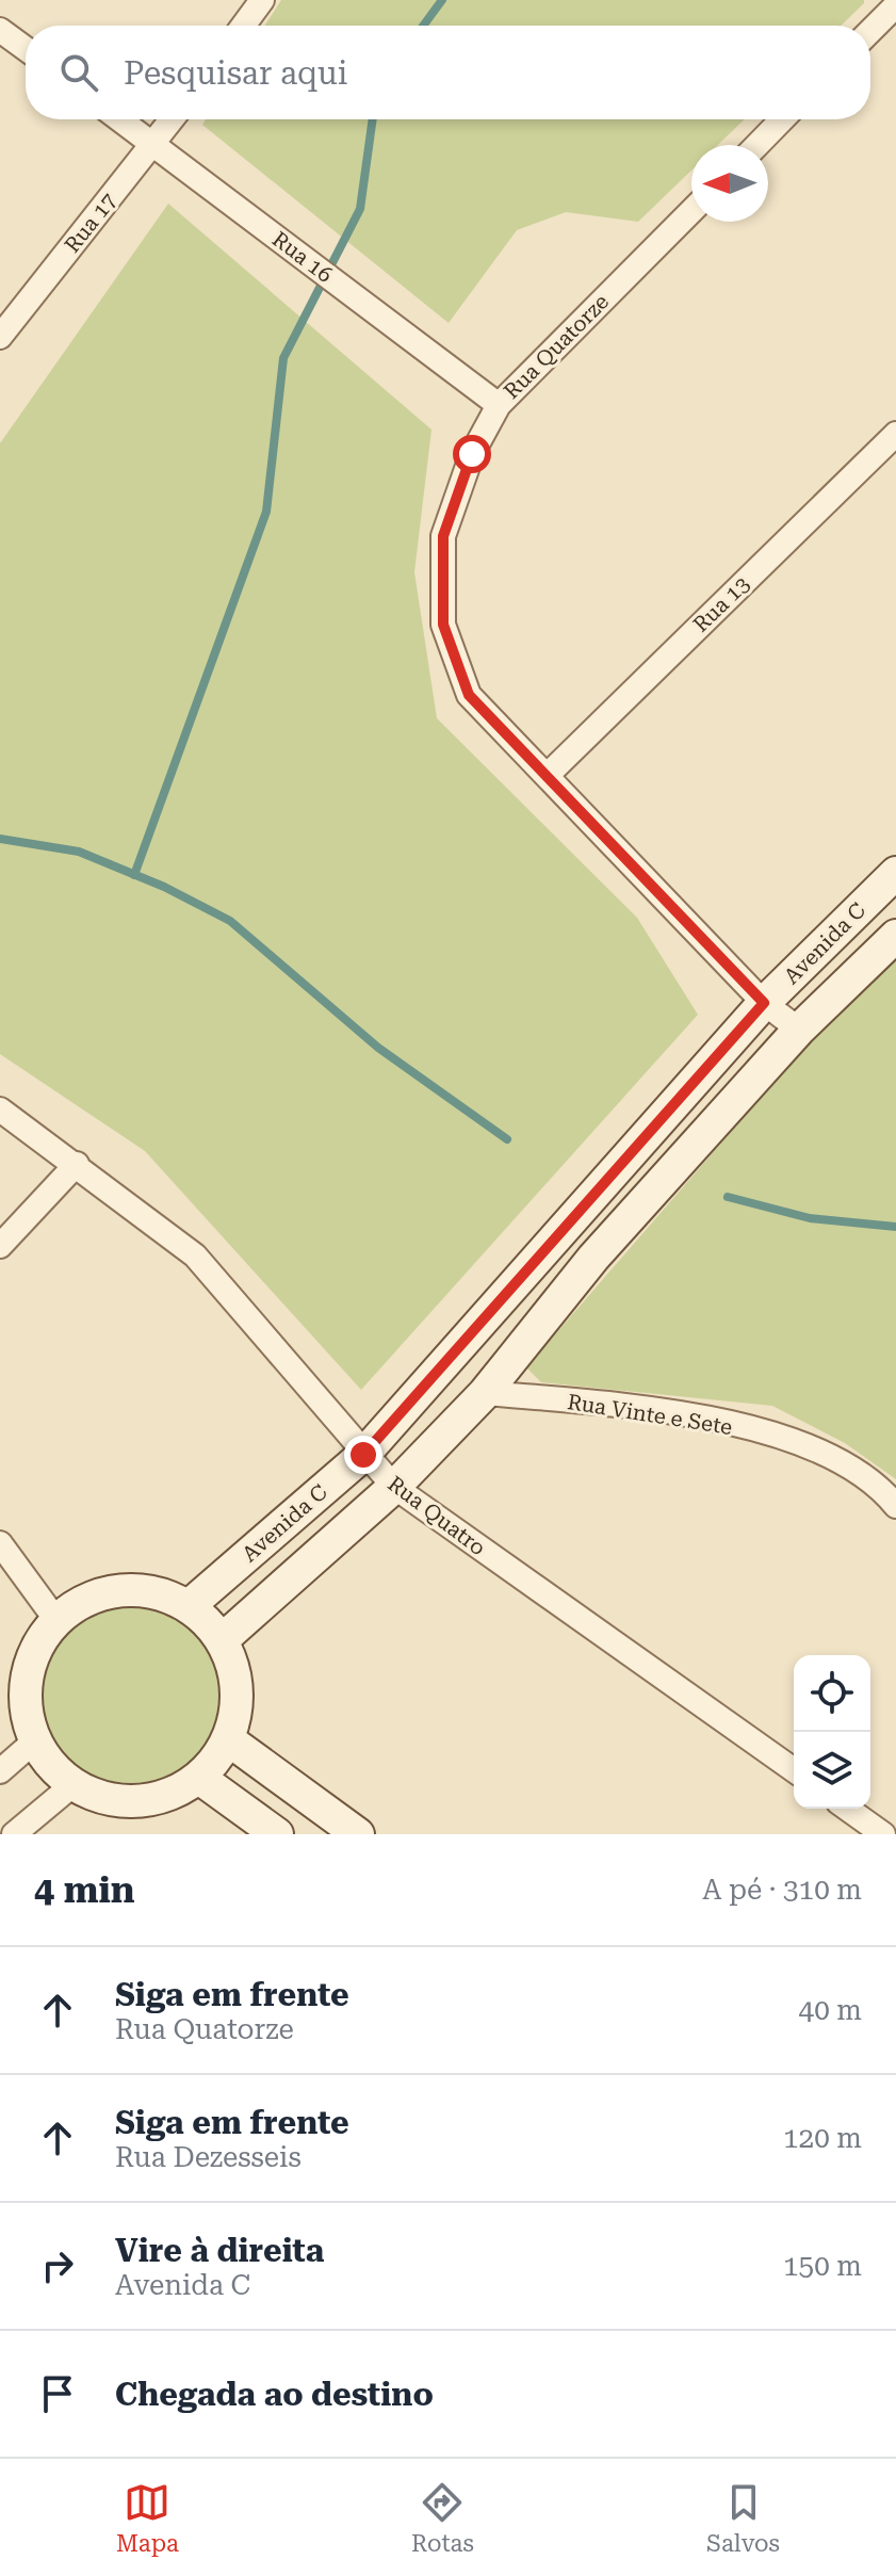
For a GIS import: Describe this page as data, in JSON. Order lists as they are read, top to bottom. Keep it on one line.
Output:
{"streets":{"street":["Rua 17","Rua 16","Rua Quatorze","Rua 13","Avenida C","Rua Vinte e Sete","Rua Quatro"]},"crossings":[["Rua 17","Rua 16"],["Rua 16","Rua Quatorze"],["Rua Quatorze","Rua 13"],["Rua Quatorze","Avenida C"],["Avenida C","Rua Vinte e Sete"],["Avenida C","Rua Quatro"]],"north":"left","page":{"search":"Pesquisar aqui","heading":["4 min","A pé · 310 m"],"list":[["Siga em frente","Rua Quatorze","40 m"],["Siga em frente","Rua Dezesseis","120 m"],["Vire à direita","Avenida C","150 m"],"Chegada ao destino"],"nav":["Mapa","Rotas","Salvos"]}}
